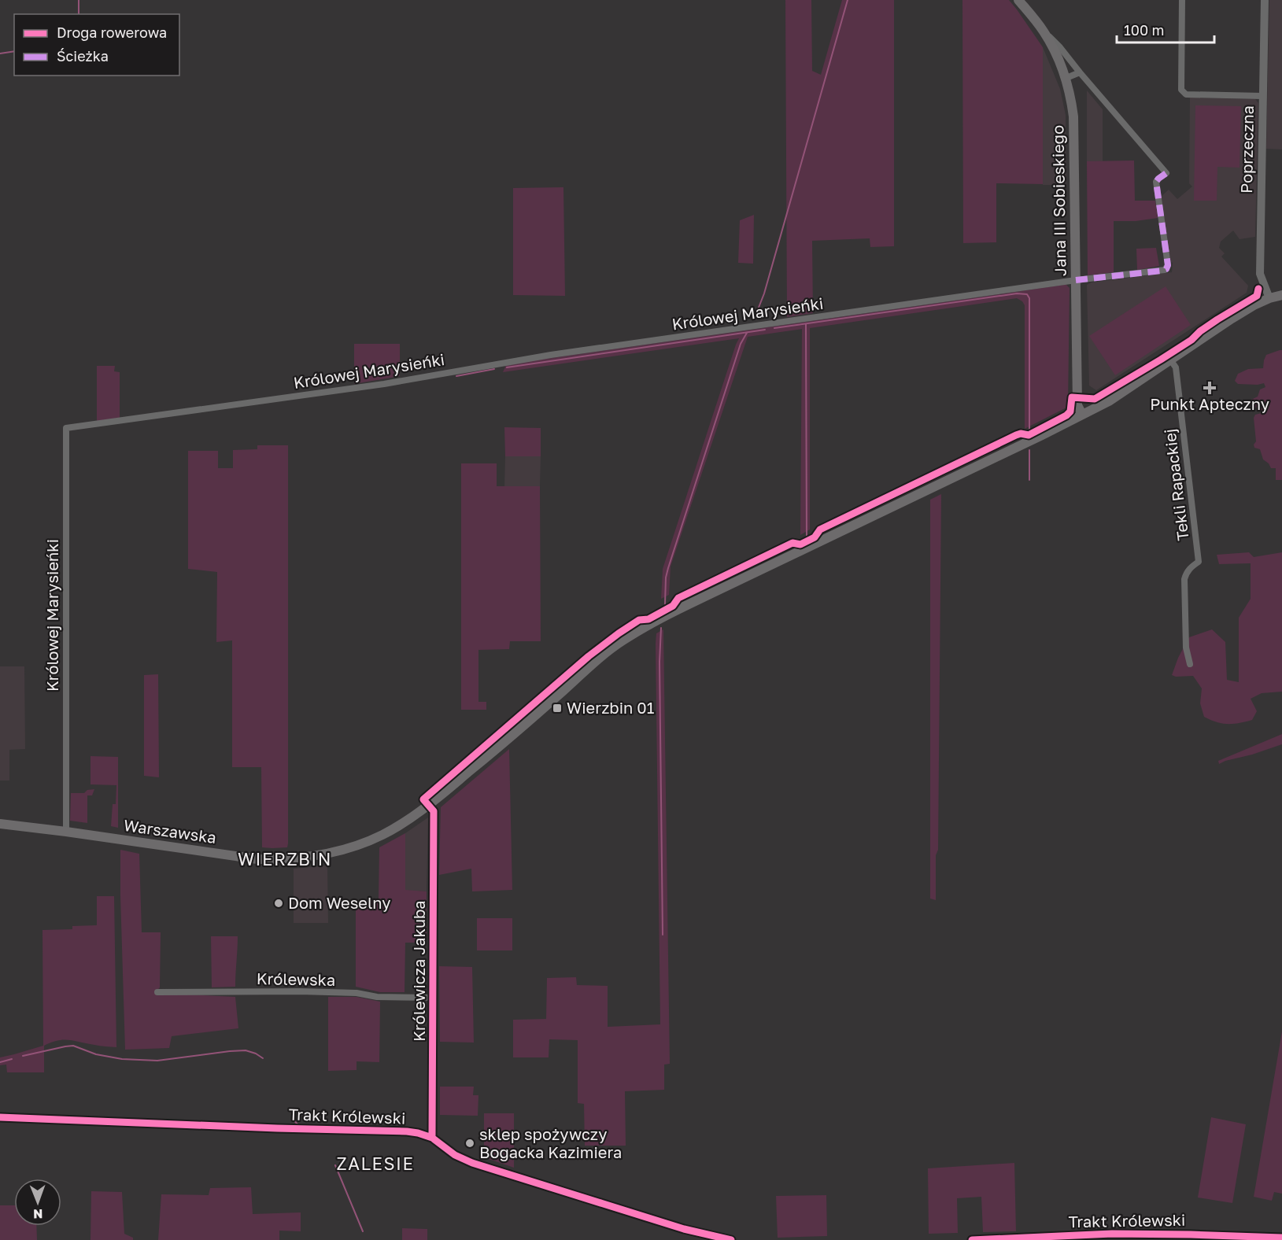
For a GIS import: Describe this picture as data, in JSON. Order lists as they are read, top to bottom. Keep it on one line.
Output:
{"streets":{"main road":["Jana III Sobieskiego","Warszawska"],"street":["Poprzeczna","Królowej Marysieńki","Tekli Rapackiej","Królewicza Jakuba","Królewska","Trakt Królewski"]},"crossings":[["Poprzeczna","Warszawska"],["Jana III Sobieskiego","Królowej Marysieńki"],["Jana III Sobieskiego","Warszawska"],["Królowej Marysieńki","Warszawska"],["Tekli Rapackiej","Warszawska"],["Warszawska","Królewicza Jakuba"],["Królewicza Jakuba","Królewska"],["Królewicza Jakuba","Trakt Królewski"]],"districts":["WIERZBIN","ZALESIE"],"places":{"health":["Punkt Apteczny"],"transit":["Wierzbin 01"],"other":["Dom Weselny","sklep spożywczy Bogacka Kazimiera"]},"legend":["Droga rowerowa","Ścieżka"],"scale_bar":"100 m","north":"bottom"}
